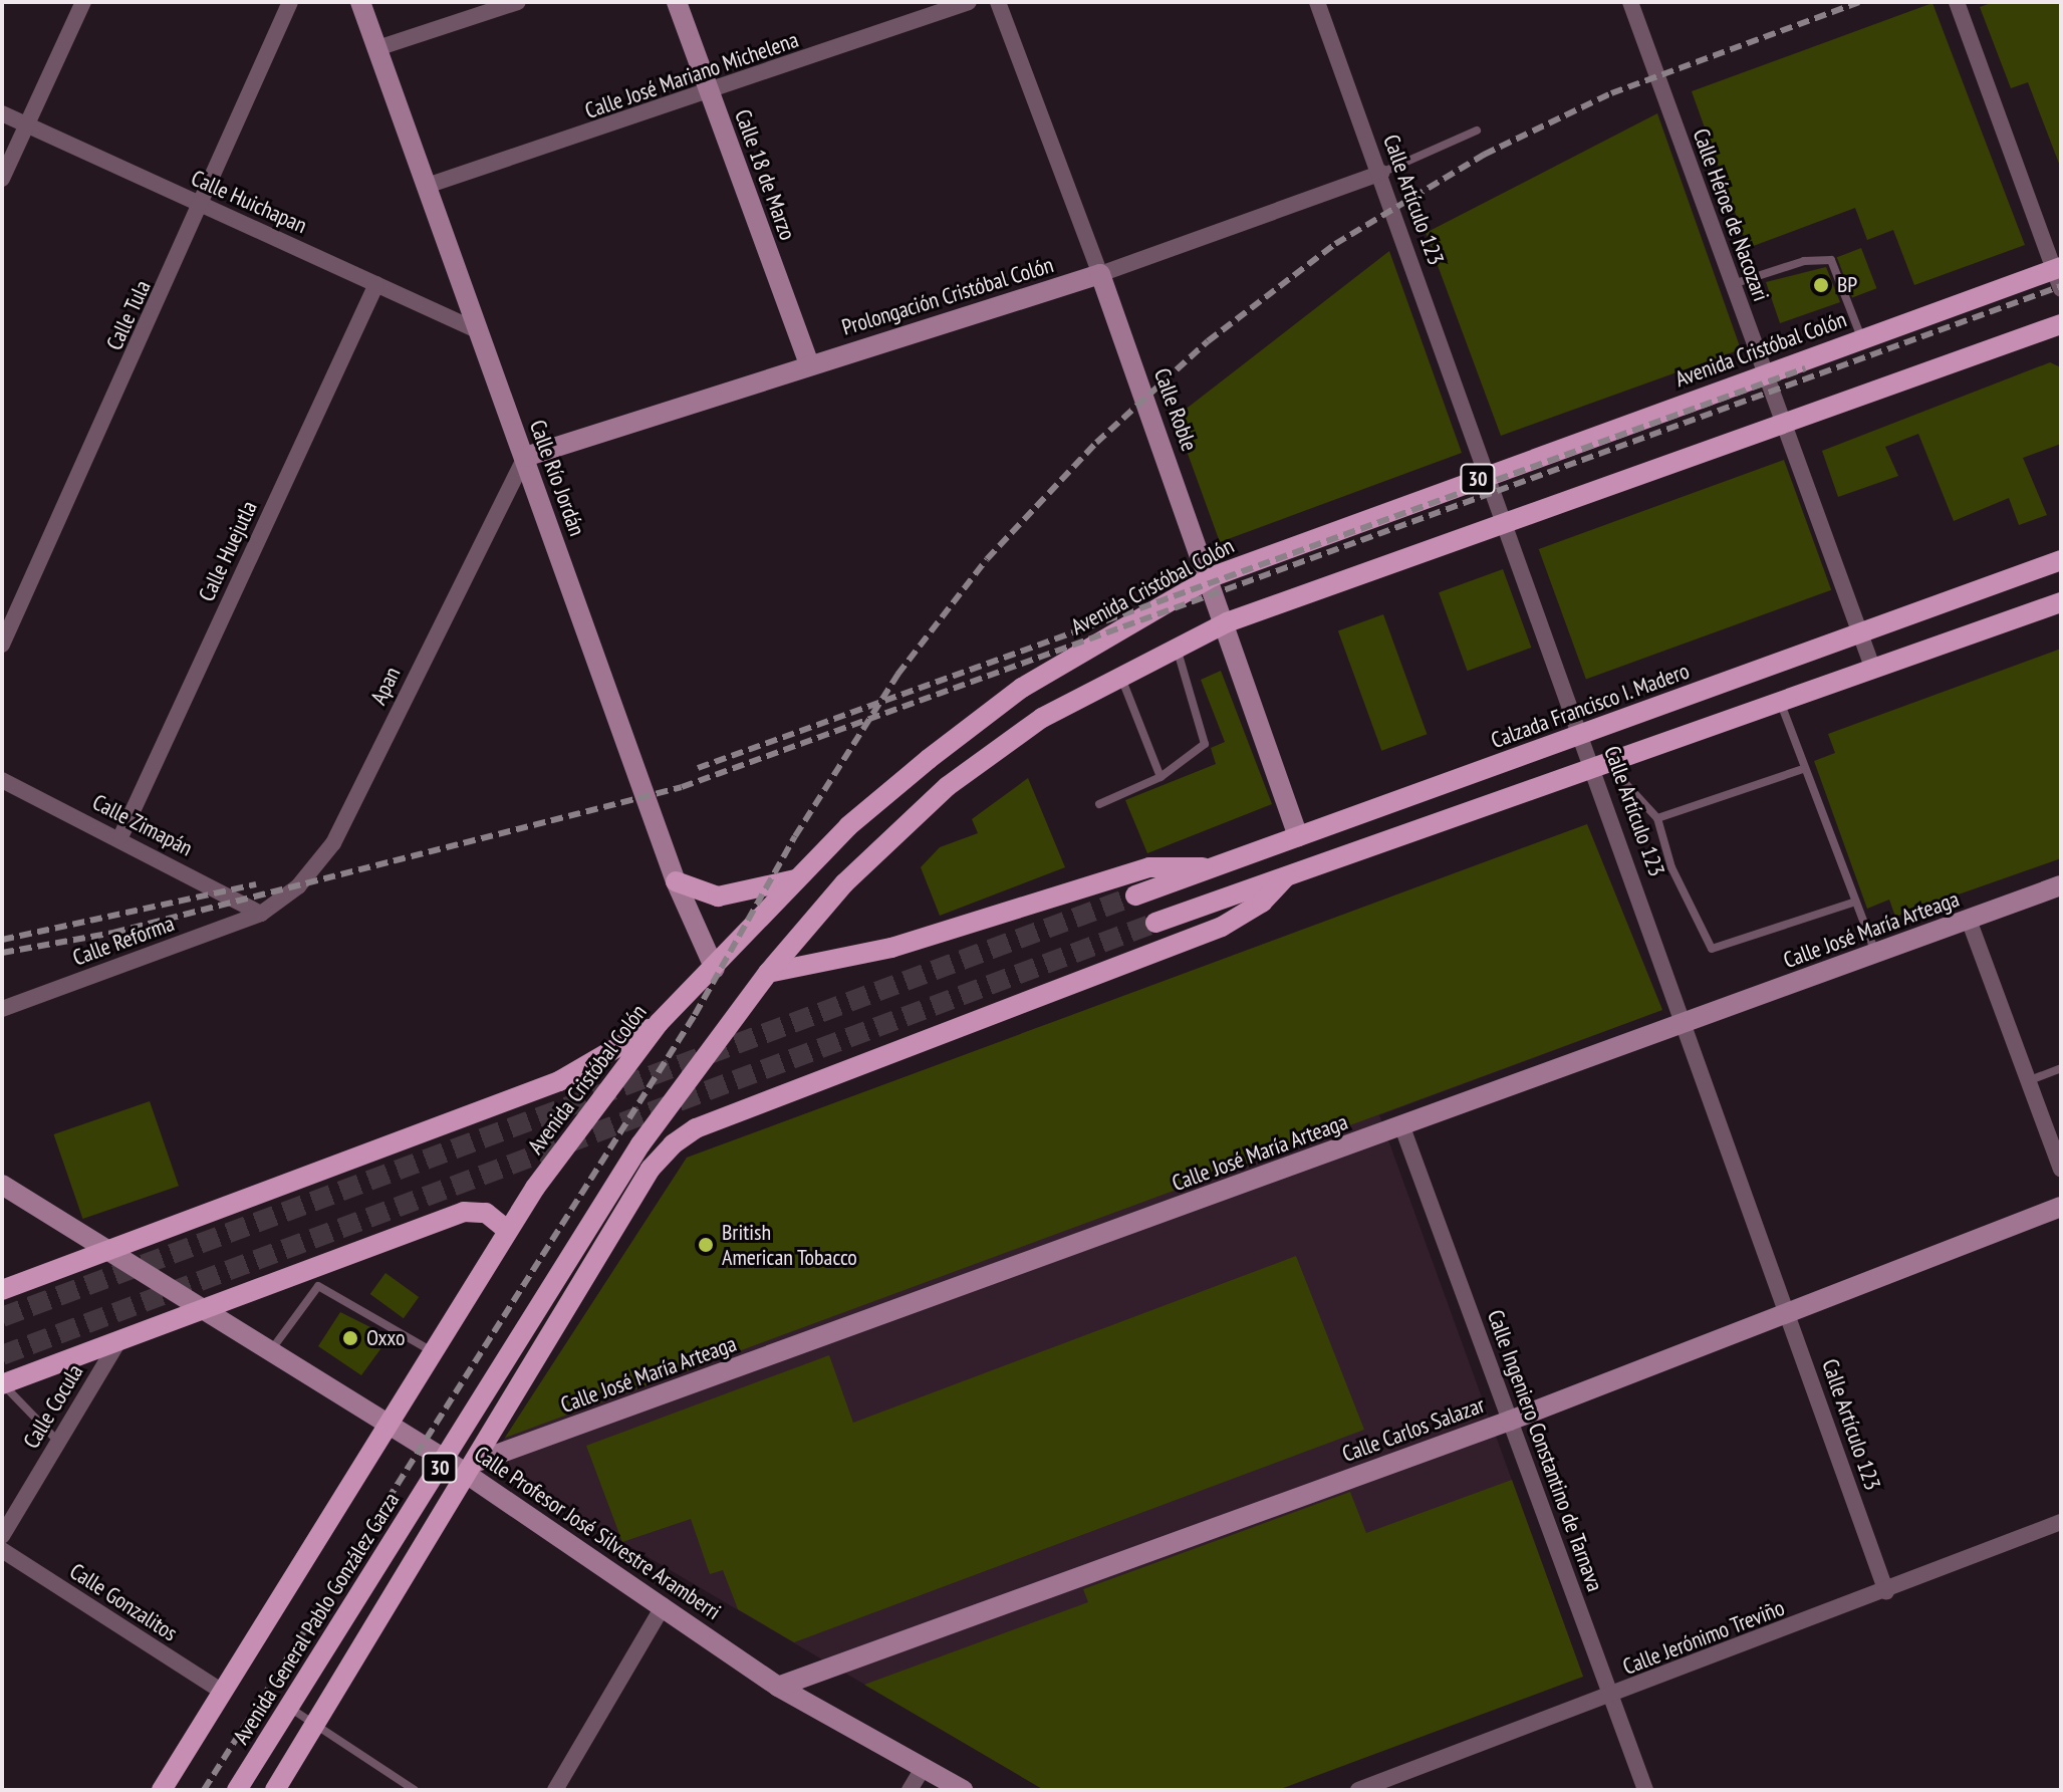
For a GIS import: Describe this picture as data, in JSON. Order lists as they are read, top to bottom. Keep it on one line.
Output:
{"streets":{"main road":["Avenida Cristóbal Colón","30","Calzada Francisco I. Madero","Avenida General Pablo González Garza"],"street":["Calle José Mariano Michelena","Calle 18 de Marzo","Calle Artículo 123","Calle Huichapan","Calle Héroe de Nacozari","Prolongación Cristóbal Colón","Calle Tula","Calle Roble","Calle Río Jordán","Calle Huejutla","Apan","Calle Zimapán","Calle José María Arteaga","Calle Reforma","Calle Cocula","Calle Carlos Salazar","Calle Ingeniero Constantino de Tarnava","Calle Profesor José Silvestre Aramberri","Calle Gonzalitos","Calle Jerónimo Treviño"]},"crossings":[["Calle José Mariano Michelena","Calle 18 de Marzo"],["Calle José Mariano Michelena","Calle Río Jordán"],["Calle 18 de Marzo","Prolongación Cristóbal Colón"],["Calle Artículo 123","Prolongación Cristóbal Colón"],["Calle Artículo 123","Avenida Cristóbal Colón"],["Calle Artículo 123","30"],["Calle Artículo 123","Calzada Francisco I. Madero"],["Calle Artículo 123","Calle José María Arteaga"],["Calle Artículo 123","Calle Carlos Salazar"],["Calle Artículo 123","Calle Jerónimo Treviño"],["Calle Huichapan","Calle Tula"],["Calle Huichapan","Calle Río Jordán"],["Calle Huichapan","Calle Huejutla"],["Calle Héroe de Nacozari","Avenida Cristóbal Colón"],["Calle Héroe de Nacozari","30"],["Calle Héroe de Nacozari","Calzada Francisco I. Madero"],["Prolongación Cristóbal Colón","Calle Roble"],["Prolongación Cristóbal Colón","Calle Río Jordán"],["Prolongación Cristóbal Colón","Apan"],["Avenida Cristóbal Colón","Calle Roble"],["Avenida Cristóbal Colón","Calle Río Jordán"],["Avenida Cristóbal Colón","Avenida General Pablo González Garza"],["Calle Roble","30"],["Calle Roble","Calzada Francisco I. Madero"],["Calle Río Jordán","Apan"],["30","Calle José María Arteaga"],["30","Calle Profesor José Silvestre Aramberri"],["30","Avenida General Pablo González Garza"],["Calle Huejutla","Calle Zimapán"],["Apan","Calle Zimapán"],["Apan","Calle Reforma"],["Calle Zimapán","Calle Reforma"],["Calle José María Arteaga","Calle Ingeniero Constantino de Tarnava"],["Calle José María Arteaga","Calle Profesor José Silvestre Aramberri"],["Calle Carlos Salazar","Calle Ingeniero Constantino de Tarnava"],["Calle Carlos Salazar","Calle Profesor José Silvestre Aramberri"],["Calle Ingeniero Constantino de Tarnava","Calle Jerónimo Treviño"],["Calle Profesor José Silvestre Aramberri","Avenida General Pablo González Garza"],["Calle Gonzalitos","Avenida General Pablo González Garza"]],"places":["BP","British American Tobacco","Oxxo"]}
